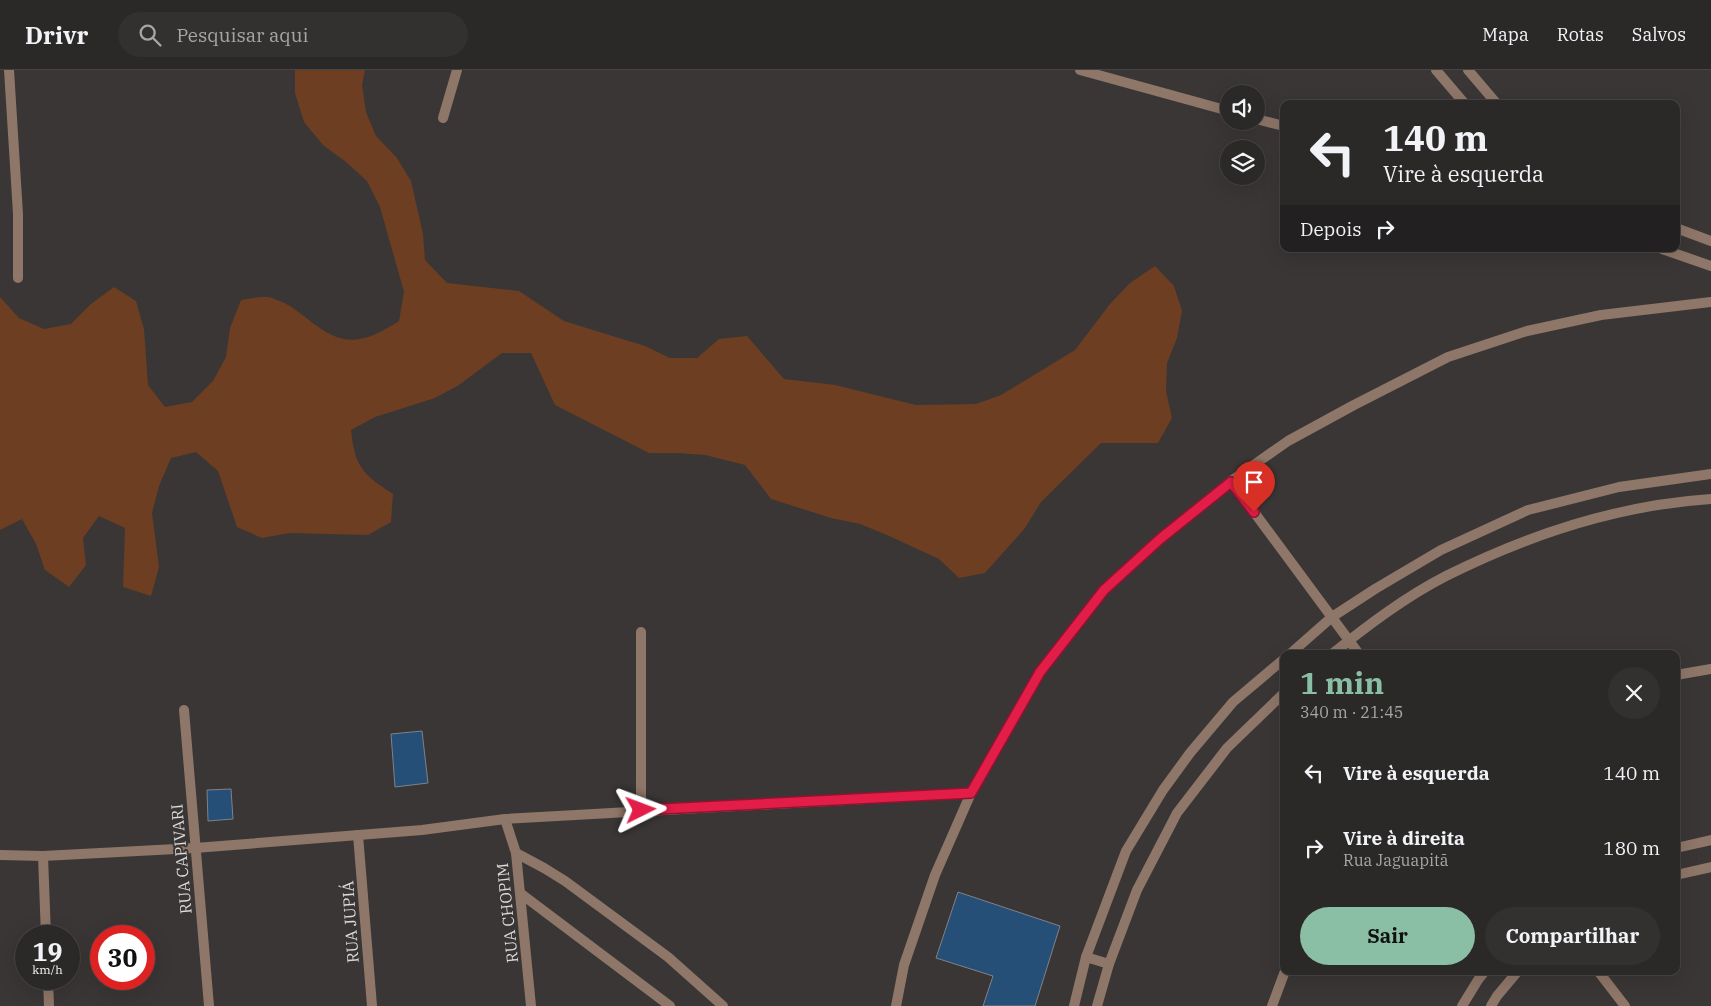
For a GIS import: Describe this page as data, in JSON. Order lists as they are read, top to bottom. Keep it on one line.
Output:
{"streets":{"street":["RUA CAPIVARI","RUA CHOPIM","RUA JUPIÁ"]},"page":{"header":"Drivr","search":"Pesquisar aqui","nav":["Mapa","Rotas","Salvos"],"turn":["140 m","Vire à esquerda"],"then":"Depois","heading":["1 min","340 m · 21:45"],"list":[{"name":"Vire à esquerda","value":"140 m"},{"name":"Vire à direita","note":"Rua Jaguapitã","value":"180 m"}],"buttons":["Sair","Compartilhar"],"speed":"19 km/h","limit":"30"}}
